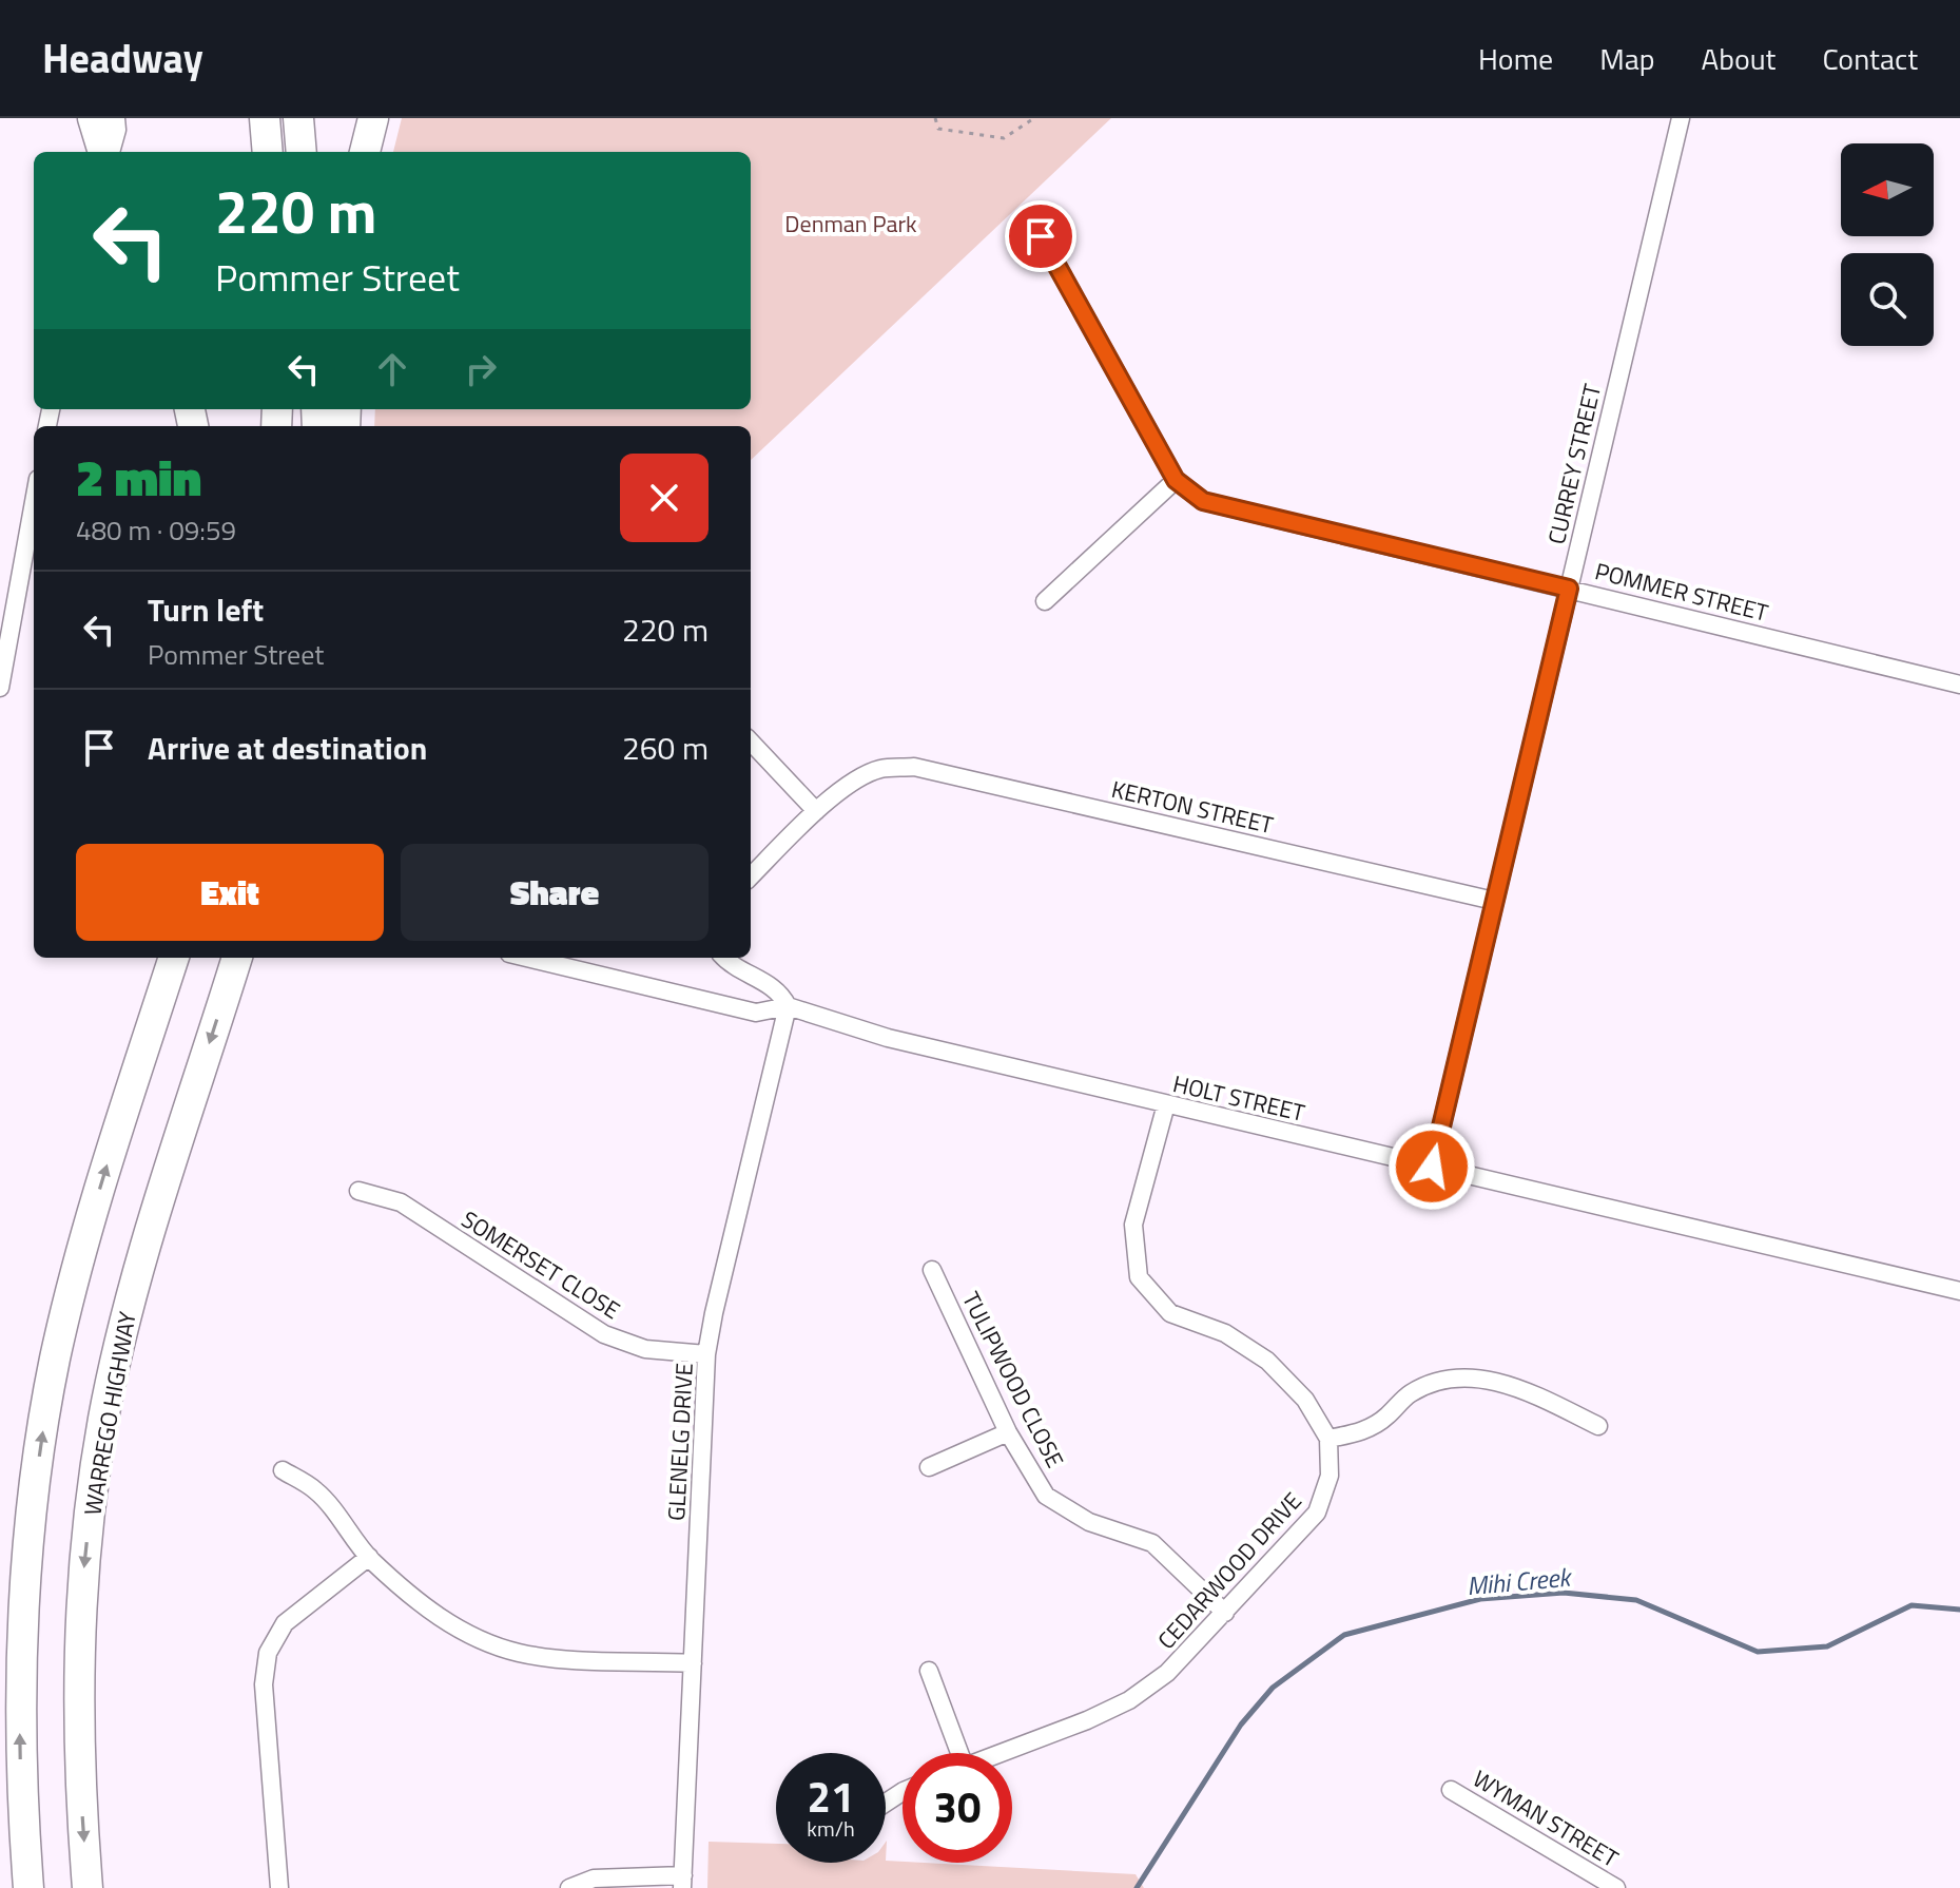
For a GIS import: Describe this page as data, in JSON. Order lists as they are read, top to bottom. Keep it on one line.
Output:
{"streets":{"highway":["WARREGO HIGHWAY"],"street":["CURREY STREET","POMMER STREET","KERTON STREET","HOLT STREET","SOMERSET CLOSE","TULIPWOOD CLOSE","GLENELG DRIVE","CEDARWOOD DRIVE","WYMAN STREET"]},"crossings":[["CURREY STREET","POMMER STREET"],["CURREY STREET","KERTON STREET"],["CURREY STREET","HOLT STREET"],["HOLT STREET","GLENELG DRIVE"],["SOMERSET CLOSE","GLENELG DRIVE"],["TULIPWOOD CLOSE","CEDARWOOD DRIVE"]],"water":["Mihi Creek"],"parks":["Denman Park"],"north":"left","page":{"header":"Headway","nav":["Home","Map","About","Contact"],"turn":["220 m","Pommer Street"],"heading":["2 min","480 m · 09:59"],"list":[{"name":"Turn left","note":"Pommer Street","value":"220 m"},{"name":"Arrive at destination","value":"260 m"}],"buttons":["Exit","Share"],"speed":"21 km/h","limit":"30"}}
